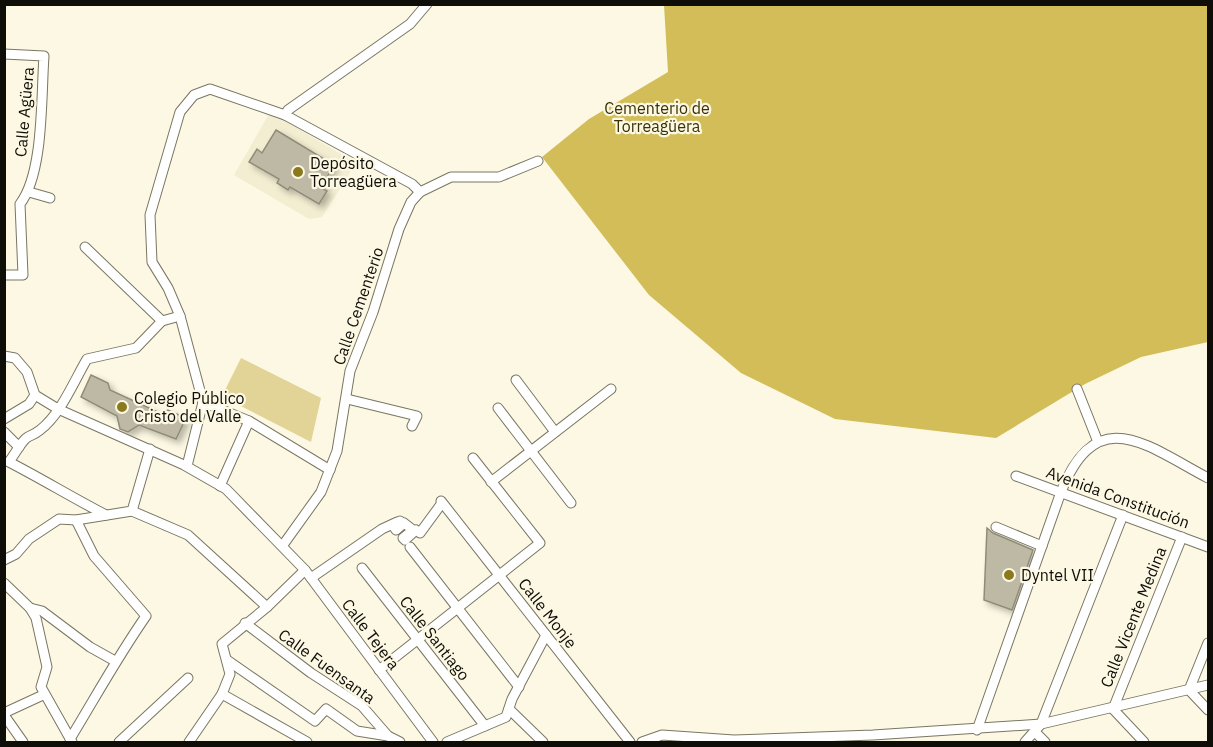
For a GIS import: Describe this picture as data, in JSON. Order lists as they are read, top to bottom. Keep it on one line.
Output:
{"streets":{"street":["Calle Agüera","Calle Cementerio","Avenida Constitución","Calle Monje","Calle Vicente Medina","Calle Tejera","Calle Santiago","Calle Fuensanta"]},"crossings":[["Calle Cementerio","Calle Tejera"],["Avenida Constitución","Calle Vicente Medina"],["Calle Monje","Calle Tejera"]],"parks":["Cementerio de Torreagüera"],"places":["Depósito Torreagüera","Colegio Público Cristo del Valle","Dyntel VII"]}
